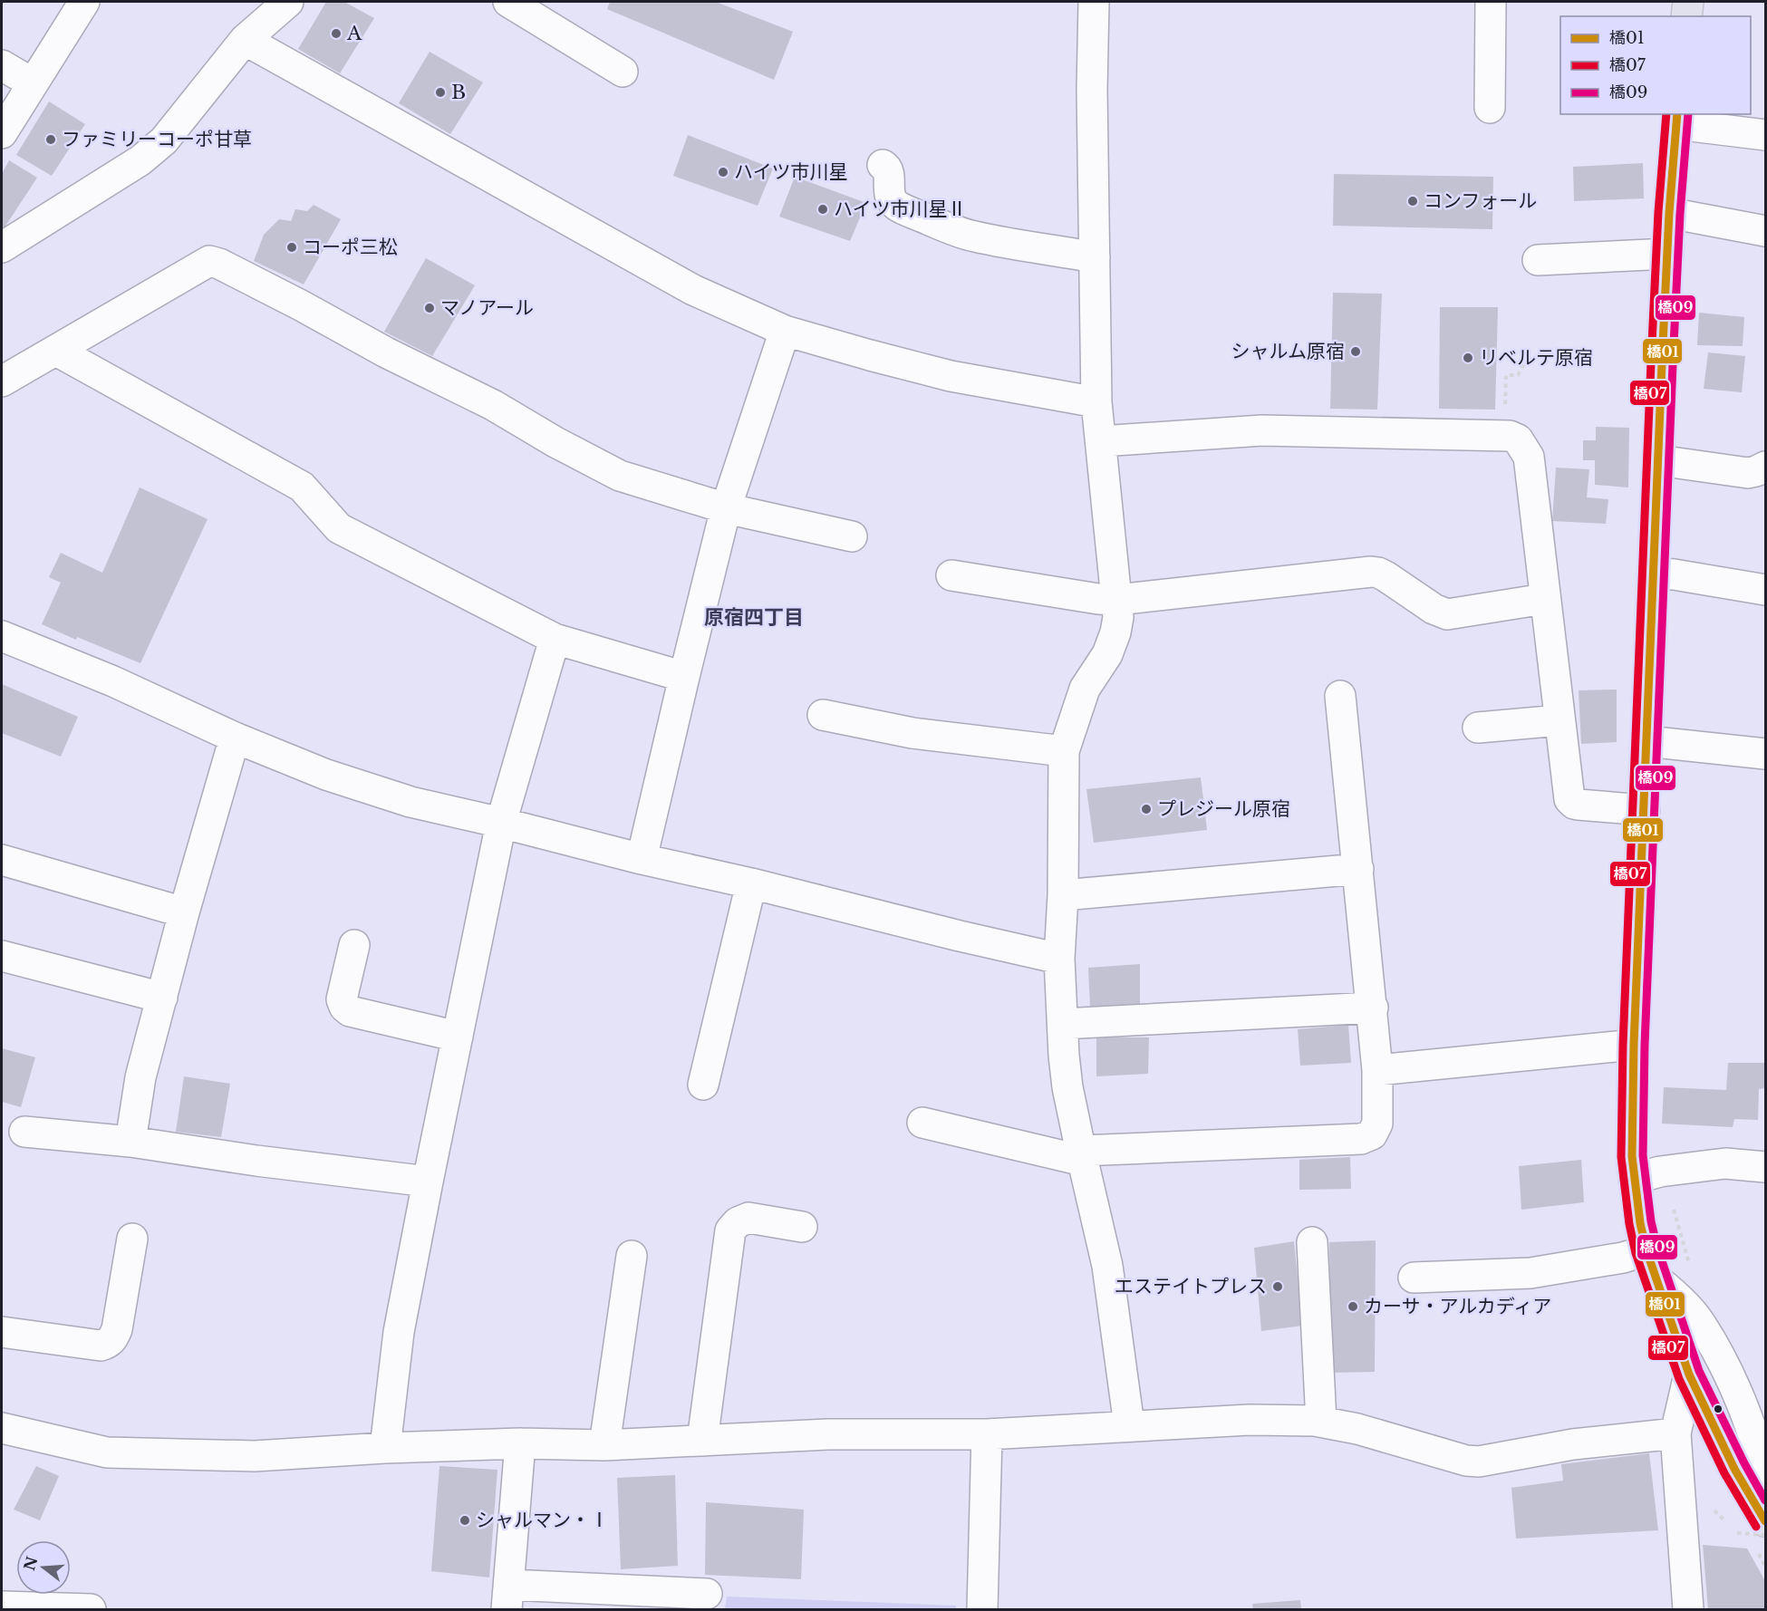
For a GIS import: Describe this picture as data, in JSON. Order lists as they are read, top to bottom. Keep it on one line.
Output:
{"districts":["原宿四丁目"],"places":["A","B","ファミリーコーポ甘草","ハイツ市川星","コンフォール","ハイツ市川星Ⅱ","コーポ三松","マノアール","シャルム原宿","リベルテ原宿","プレジール原宿","エステイトプレス","カーサ・アルカディア","シャルマン・Ⅰ"],"lines":["transit line 橋01","transit line 橋07","transit line 橋09"],"legend":["橋01","橋07","橋09"],"north":"left"}
